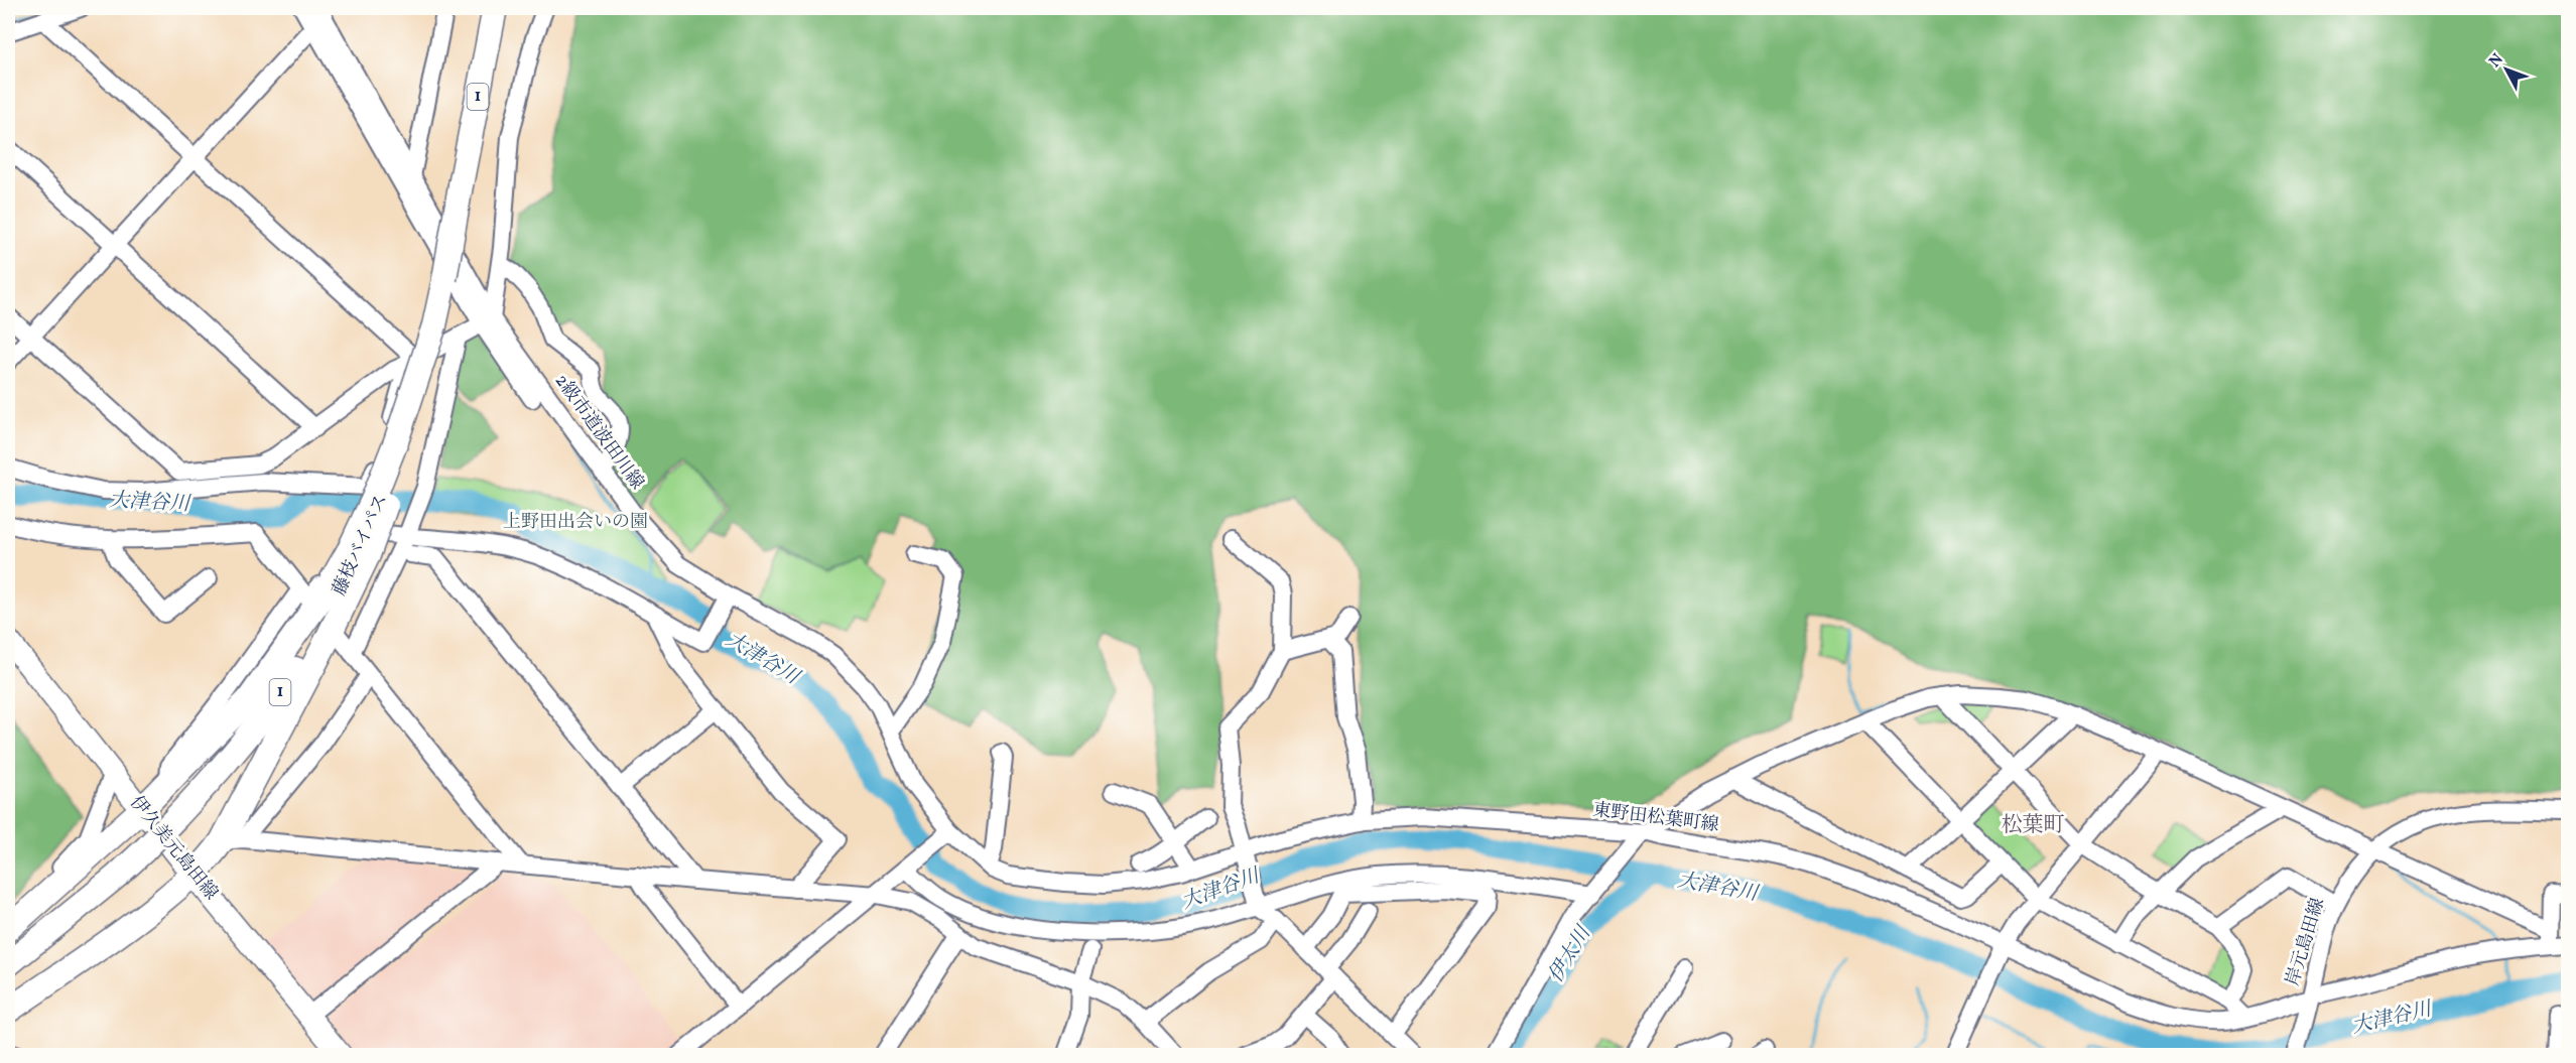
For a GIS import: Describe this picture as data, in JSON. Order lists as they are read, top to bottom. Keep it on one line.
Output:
{"streets":{"highway":["1","藤枝バイパス"],"main road":["伊久美元島田線"],"street":["2級市道波田川線","東野田松葉町線","岸元島田線"]},"crossings":[["1","藤枝バイパス"],["1","伊久美元島田線"],["2級市道波田川線","東野田松葉町線"],["東野田松葉町線","岸元島田線"]],"districts":["松葉町"],"water":["大津谷川","伊太川"],"parks":["上野田出会いの園"],"north":"top left"}
